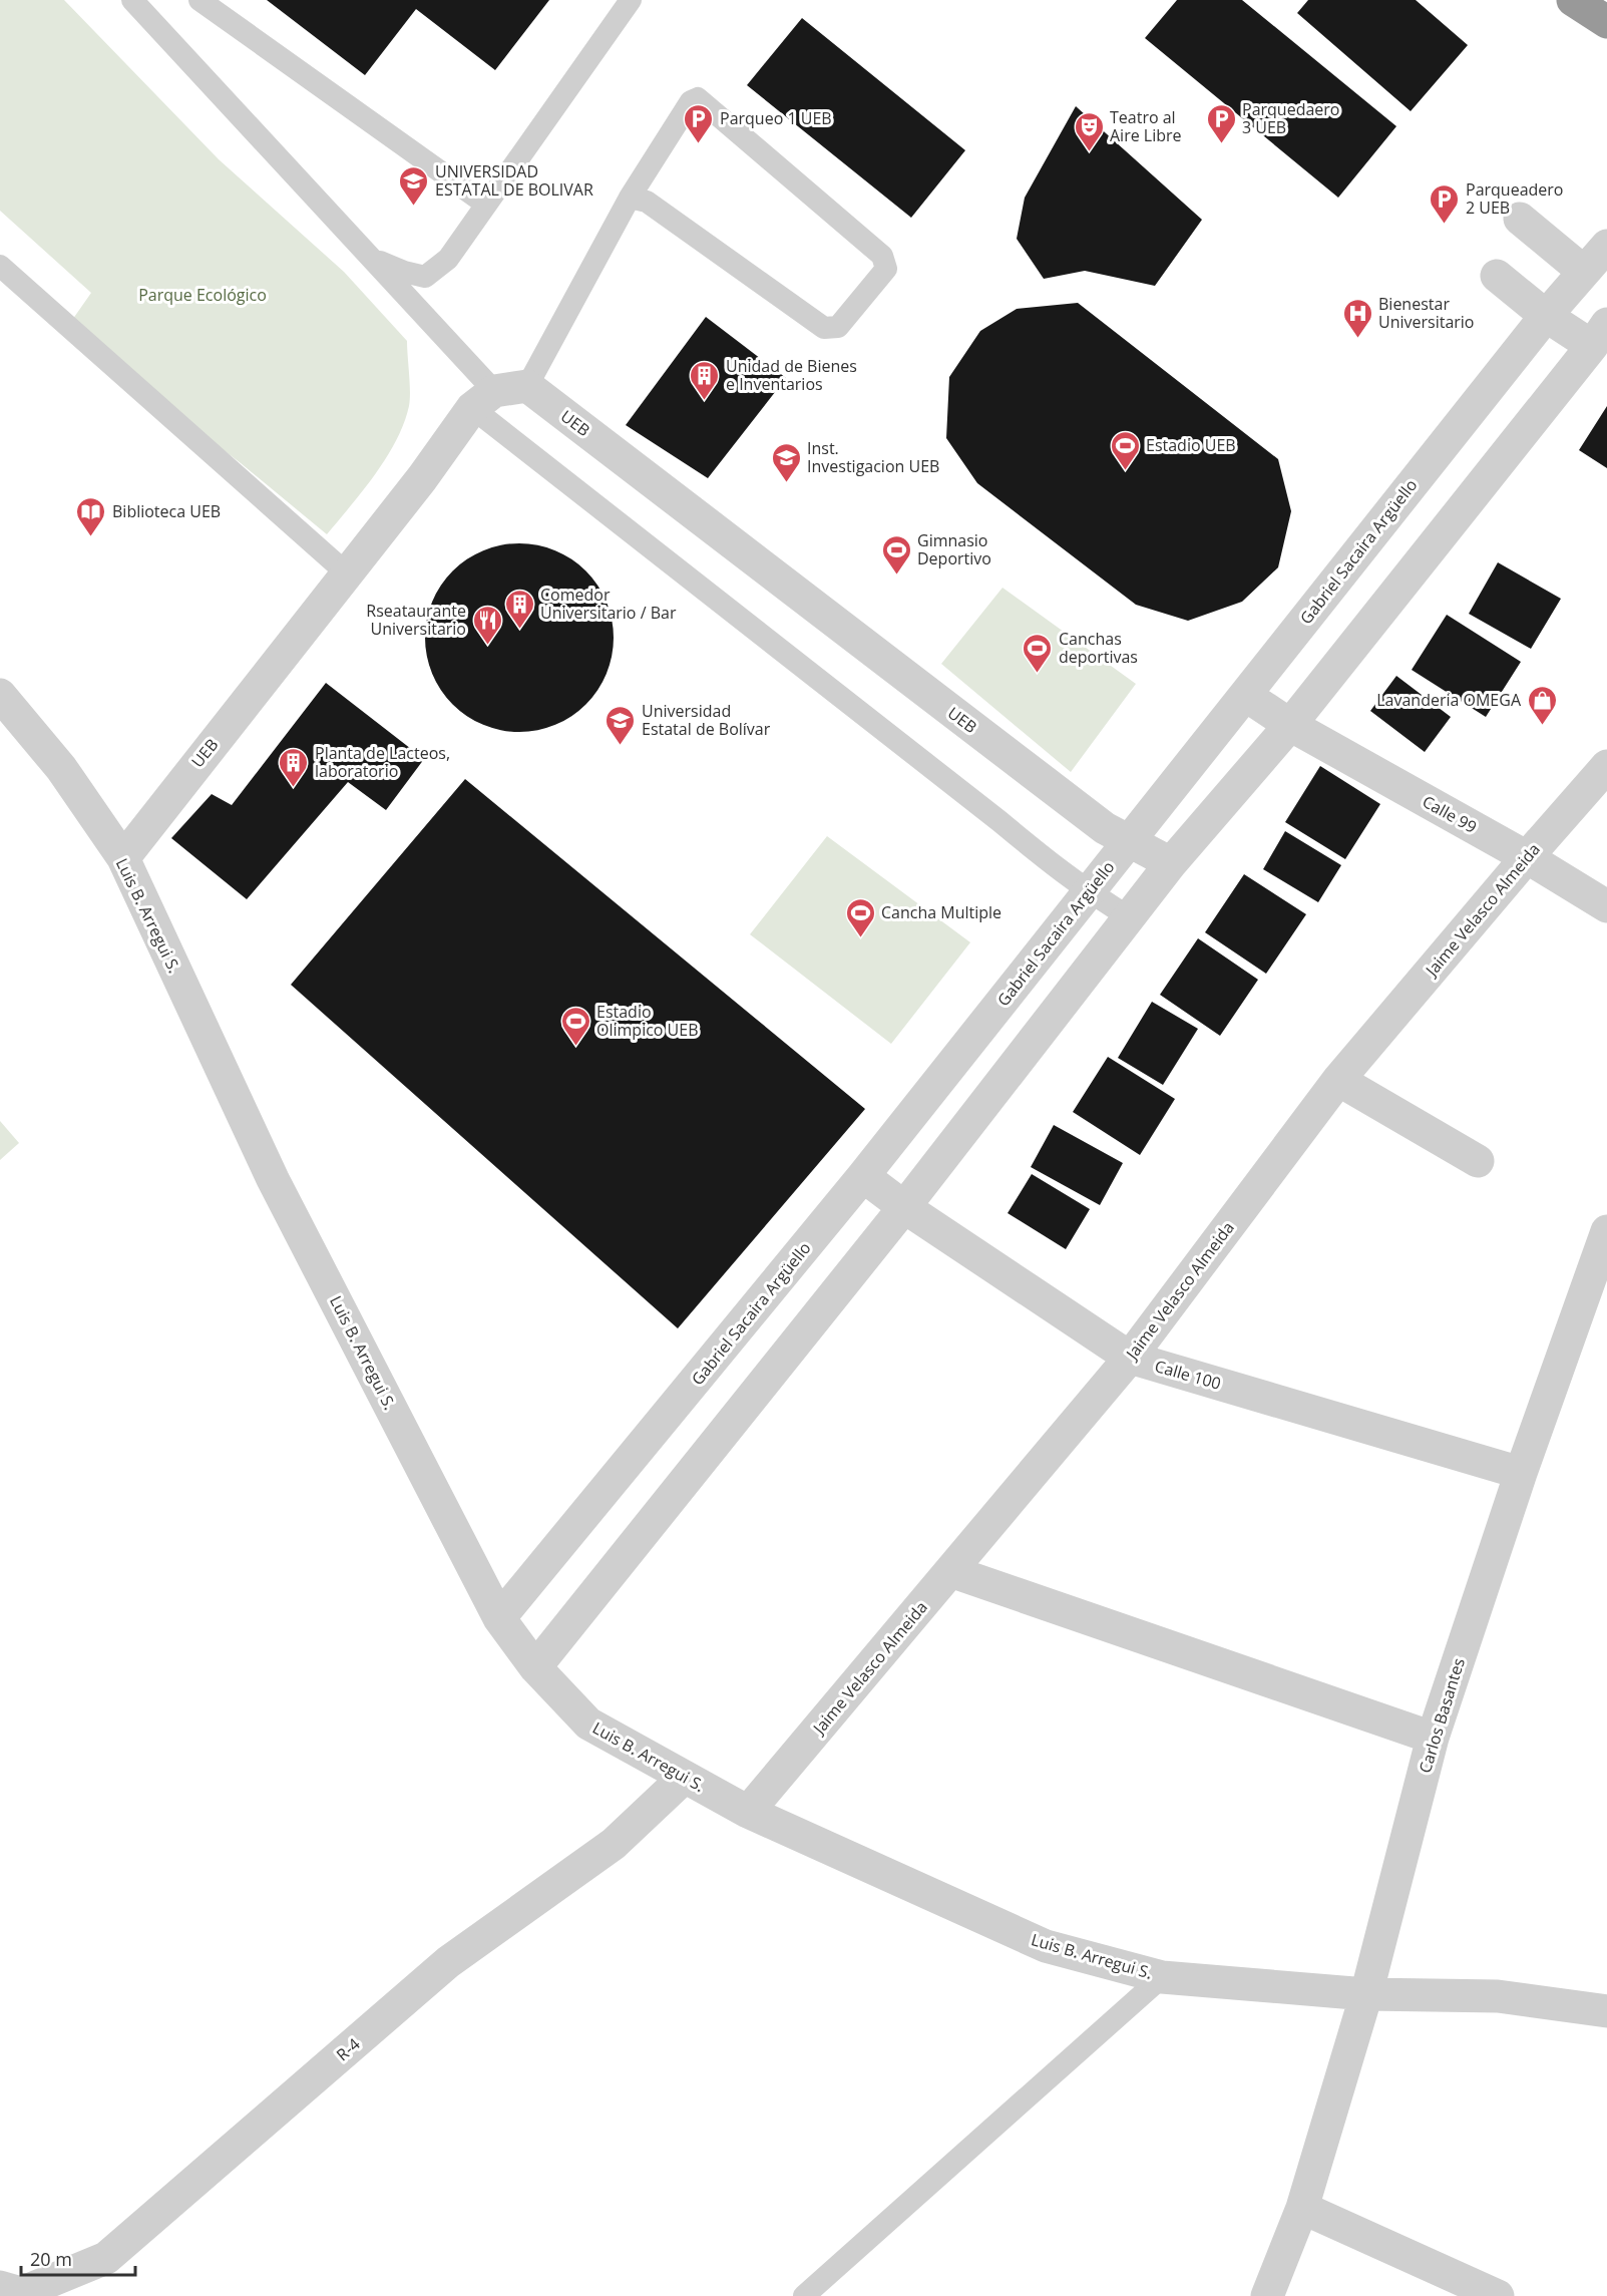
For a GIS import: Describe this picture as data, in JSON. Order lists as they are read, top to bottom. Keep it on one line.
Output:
{"streets":{"street":["UEB","Gabriel Sacaira Argüello","Calle 99","Jaime Velasco Almeida","Luis B. Arregui S.","Calle 100","Carlos Basantes","R-4"]},"crossings":[["UEB","Gabriel Sacaira Argüello"],["UEB","Luis B. Arregui S."],["Gabriel Sacaira Argüello","Calle 99"],["Gabriel Sacaira Argüello","Luis B. Arregui S."],["Gabriel Sacaira Argüello","Calle 100"],["Calle 99","Jaime Velasco Almeida"],["Jaime Velasco Almeida","Luis B. Arregui S."],["Jaime Velasco Almeida","Calle 100"],["Luis B. Arregui S.","Carlos Basantes"],["Luis B. Arregui S.","R-4"],["Calle 100","Carlos Basantes"]],"parks":["Parque Ecológico"],"places":{"parking":["Parqueo 1 UEB","Parquedaero 3 UEB","Parqueadero 2 UEB"],"theatre":["Teatro al Aire Libre"],"school or university":["UNIVERSIDAD ESTATAL DE BOLIVAR","Inst. Investigacion UEB","Universidad Estatal de Bolívar"],"hospital":["Bienestar Universitario"],"building":["Unidad de Bienes e Inventarios","Comedor Universitario / Bar","Planta de Lacteos, laboratorio"],"sports":["Estadio UEB","Gimnasio Deportivo","Canchas deportivas","Cancha Multiple","Estadio Olimpico UEB"],"library":["Biblioteca UEB"],"restaurant":["Rseataurante Universitario"],"shop":["Lavanderia OMEGA"]},"scale_bar":"20 m"}
